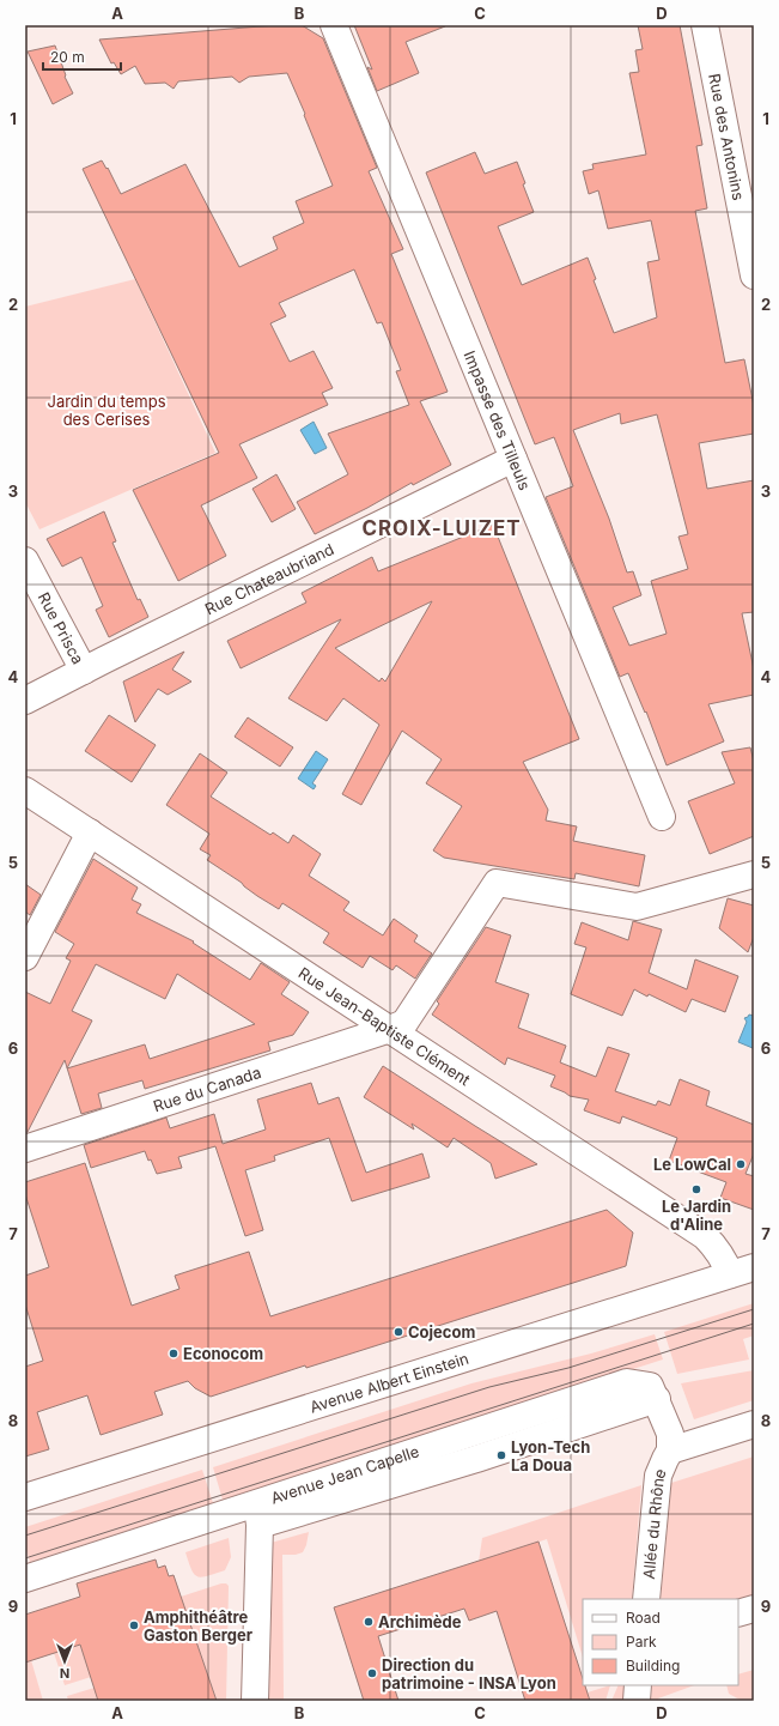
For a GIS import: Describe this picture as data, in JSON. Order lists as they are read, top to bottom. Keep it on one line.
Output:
{"streets":{"street":["Rue des Antonins","Impasse des Tilleuls","Rue Chateaubriand","Rue Prisca","Rue Jean-Baptiste Clément","Rue du Canada","Avenue Albert Einstein","Avenue Jean Capelle","Allée du Rhône"]},"crossings":[["Impasse des Tilleuls","Rue Chateaubriand"],["Rue Chateaubriand","Rue Prisca"],["Rue Jean-Baptiste Clément","Rue du Canada"],["Rue Jean-Baptiste Clément","Avenue Albert Einstein"],["Avenue Jean Capelle","Allée du Rhône"]],"districts":["CROIX-LUIZET"],"parks":["Jardin du temps des Cerises"],"places":["Le LowCal","Le Jardin d'Aline","Cojecom","Econocom","Lyon-Tech La Doua","Archimède","Amphithéâtre Gaston Berger","Direction du patrimoine - INSA Lyon"],"legend":["Road","Park","Building"],"scale_bar":"20 m","north":"bottom","grid":{"columns":["A","B","C","D"],"rows":["1","2","3","4","5","6","7","8","9"]}}
